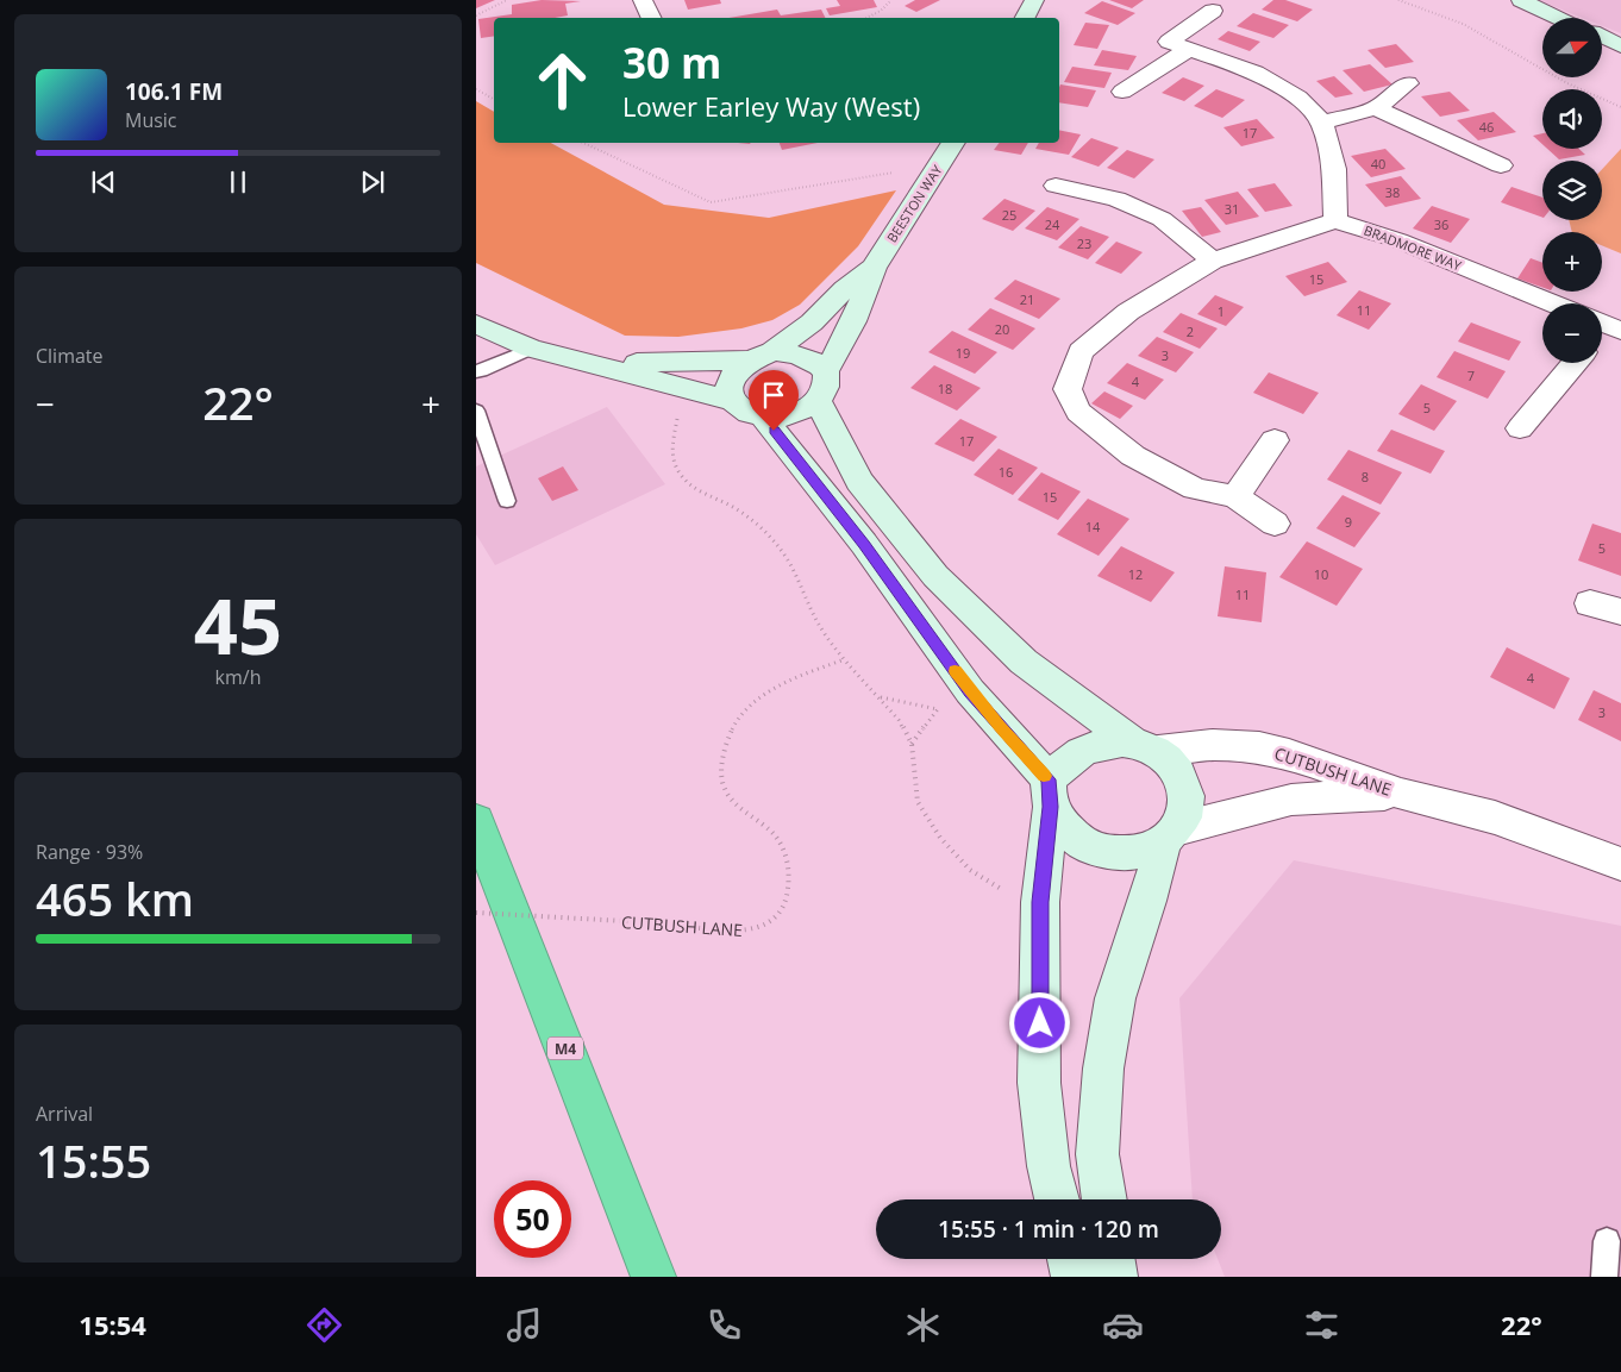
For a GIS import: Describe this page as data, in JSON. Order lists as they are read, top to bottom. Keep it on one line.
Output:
{"streets":{"highway":["M4"],"main road":["BEESTON WAY"],"street":["BRADMORE WAY","CUTBUSH LANE"]},"house_numbers":["46","17","40","38","31","25","24","36","23","15","21","11","1","20","2","19","3","7","4","18","5","17","16","8","15","9","14","5","12","10","11","4","3"],"north":"right","page":{"map_buttons":["+","−"],"turn":["30 m","Lower Earley Way (West)"],"song":["106.1 FM","Music"],"tile":["Climate",["45","km/h"],["Range · 93%","465 km"],["Arrival","15:55"]],"heat":["−","22°","+"],"limit":"50","trip":"15:55 · 1 min · 120 m","tabs":["15:54","22°"]}}
